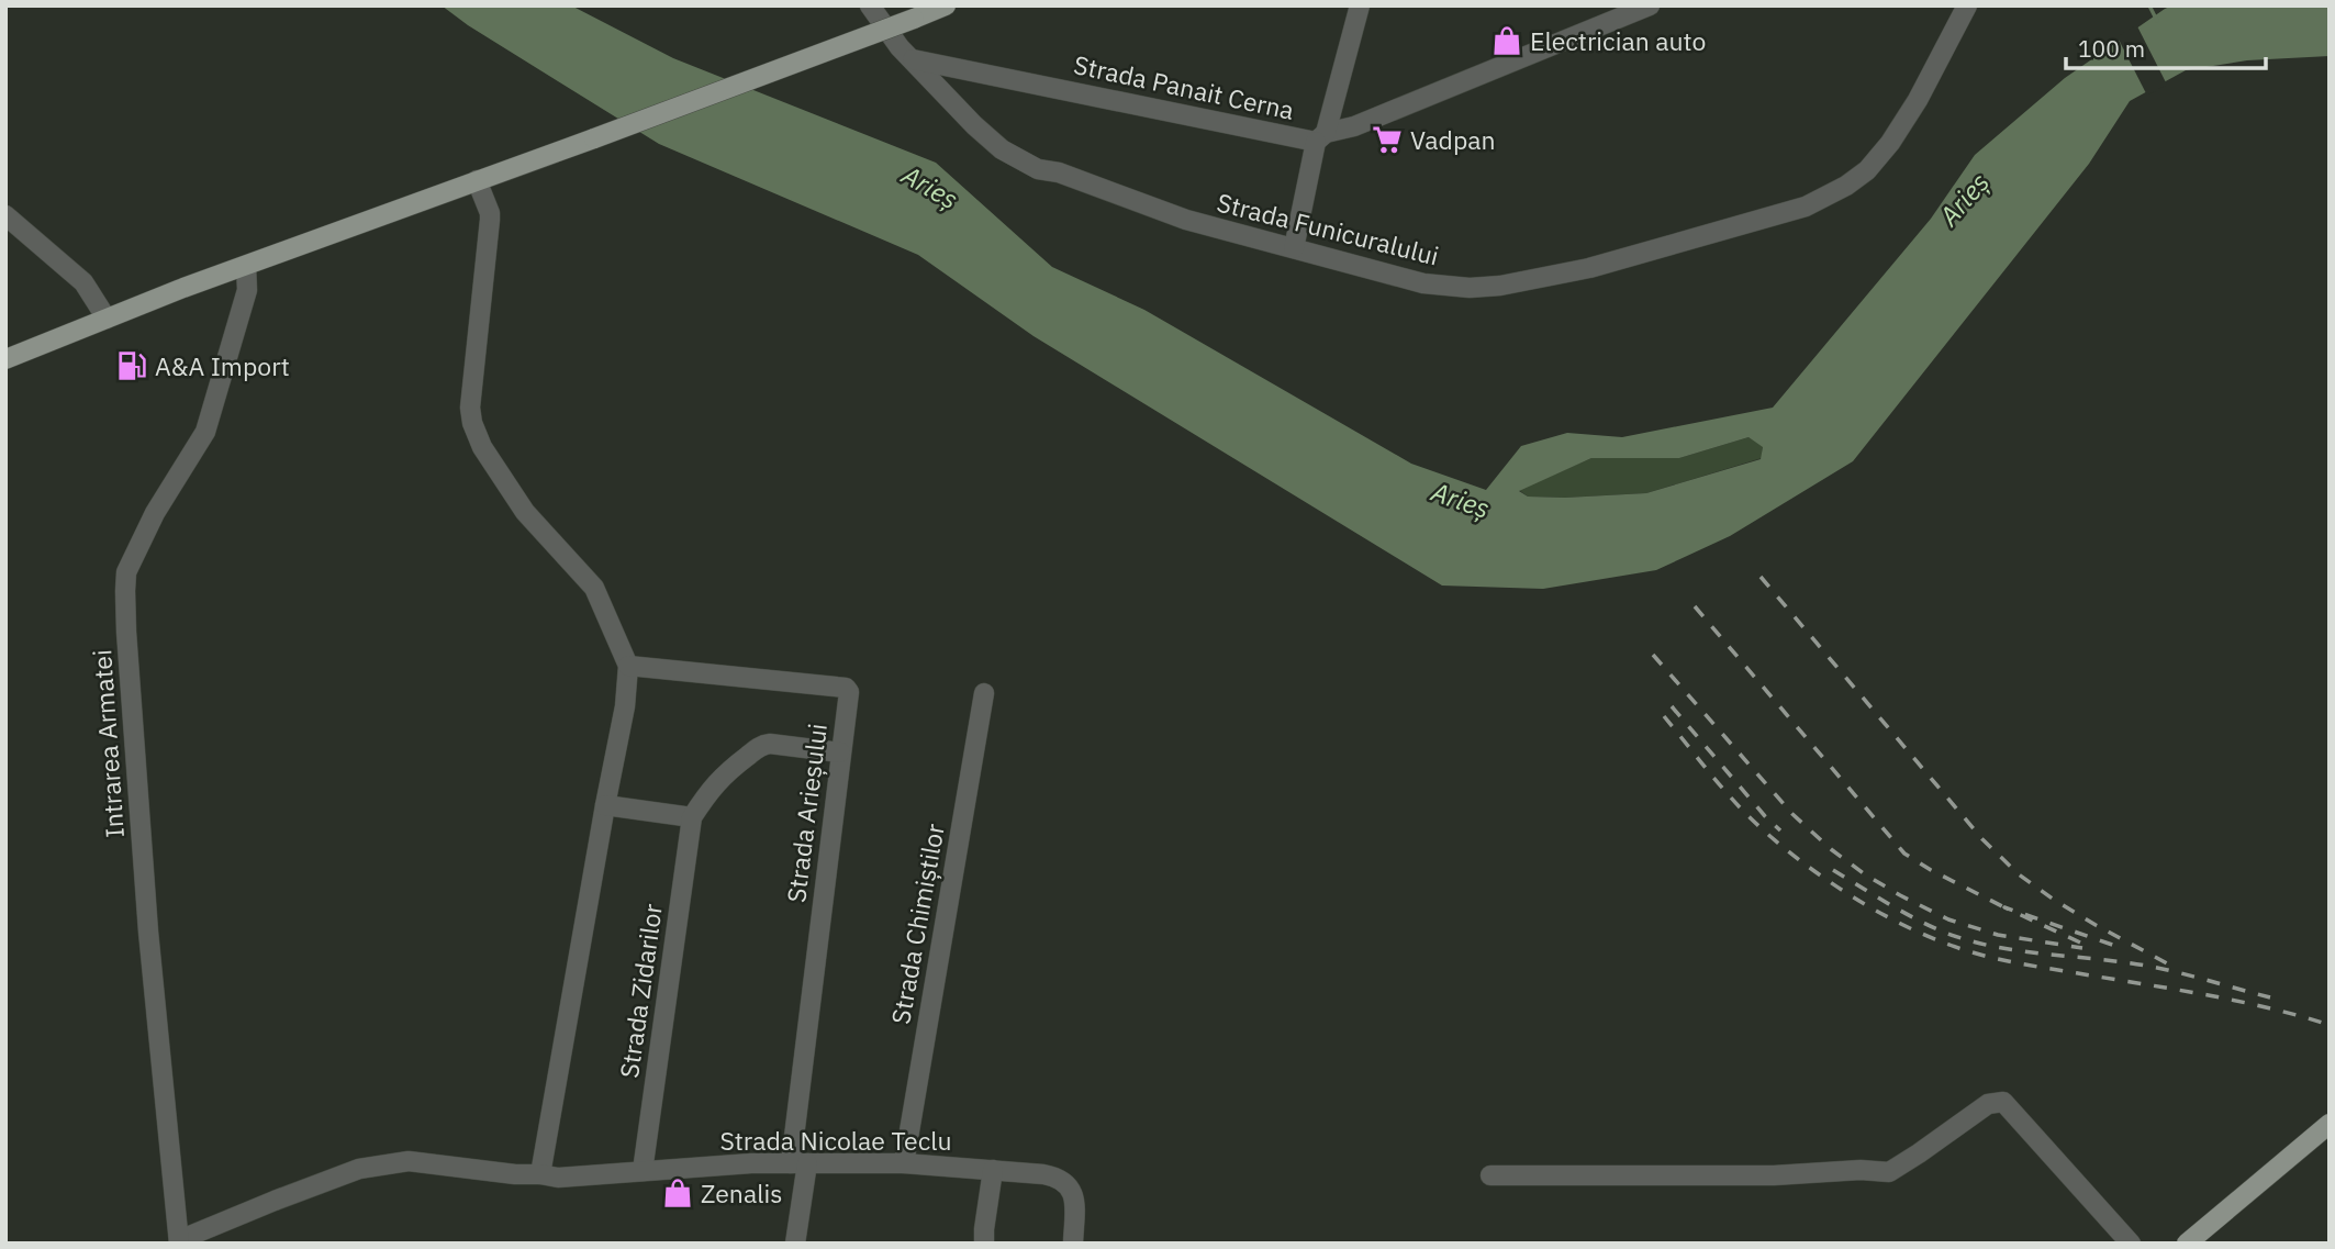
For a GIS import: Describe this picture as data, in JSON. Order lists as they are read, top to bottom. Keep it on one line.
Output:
{"streets":{"street":["Strada Panait Cerna","Strada Funicuralului","Intrarea Armatei","Strada Arieșului","Strada Chimiștilor","Strada Zidarilor","Strada Nicolae Teclu"]},"crossings":[["Strada Panait Cerna","Strada Funicuralului"],["Intrarea Armatei","Strada Nicolae Teclu"],["Strada Arieșului","Strada Zidarilor"],["Strada Arieșului","Strada Nicolae Teclu"],["Strada Chimiștilor","Strada Nicolae Teclu"],["Strada Zidarilor","Strada Nicolae Teclu"]],"water":["Arieș"],"places":{"shop":["Electrician auto","Zenalis"],"supermarket":["Vadpan"],"fuel station":["A&A Import"]},"scale_bar":"100 m"}
